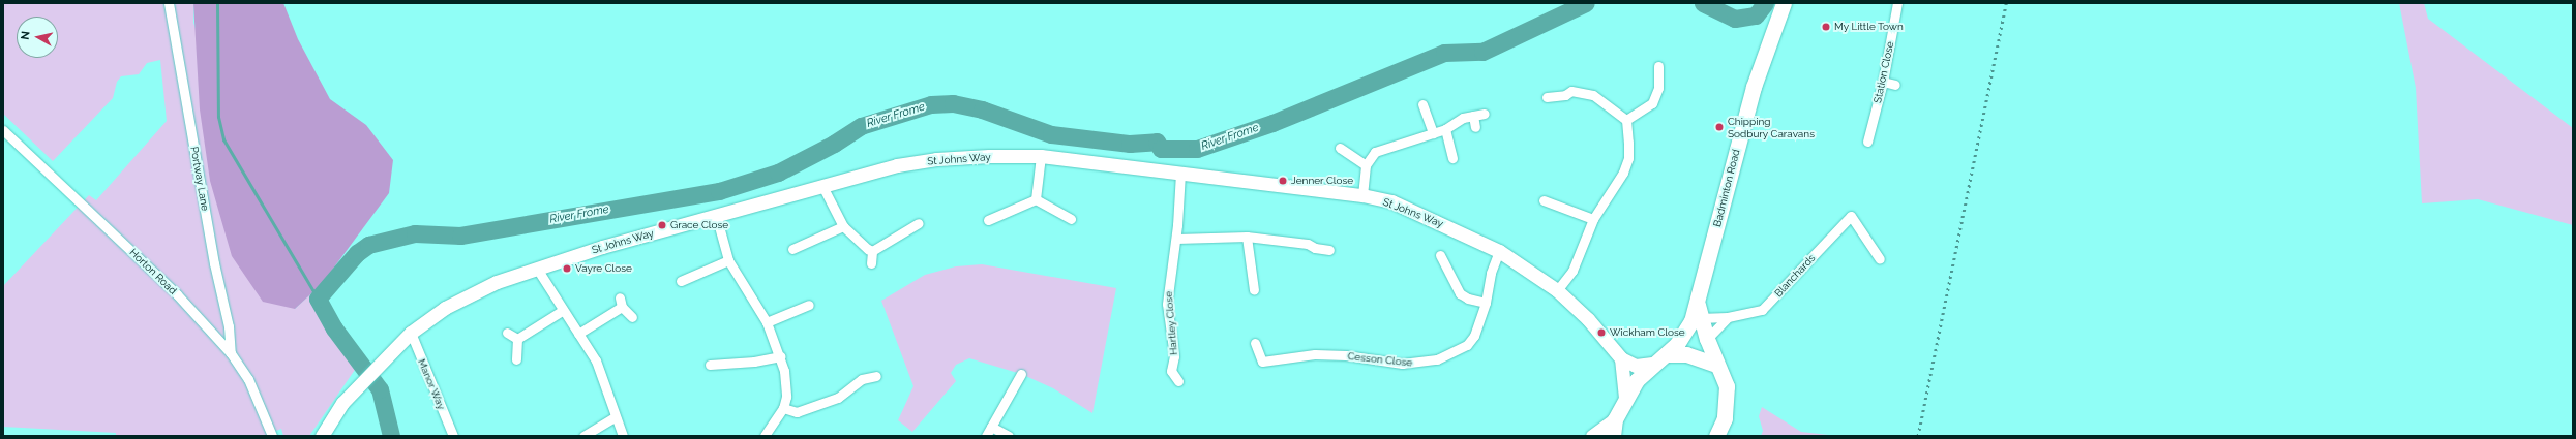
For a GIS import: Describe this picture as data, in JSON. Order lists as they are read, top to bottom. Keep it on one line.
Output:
{"streets":{"main road":["Badminton Road"],"street":["Station Close","St Johns Way","Portway Lane","Horton Road","Blanchards","Hartley Close","Cesson Close","Manor Way"]},"crossings":[["St Johns Way","Badminton Road"],["St Johns Way","Hartley Close"],["St Johns Way","Cesson Close"],["St Johns Way","Manor Way"],["Portway Lane","Horton Road"],["Badminton Road","Blanchards"]],"water":["River Frome"],"places":["My Little Town","Chipping Sodbury Caravans","Jenner Close","Grace Close","Vayre Close","Wickham Close"],"north":"left"}
